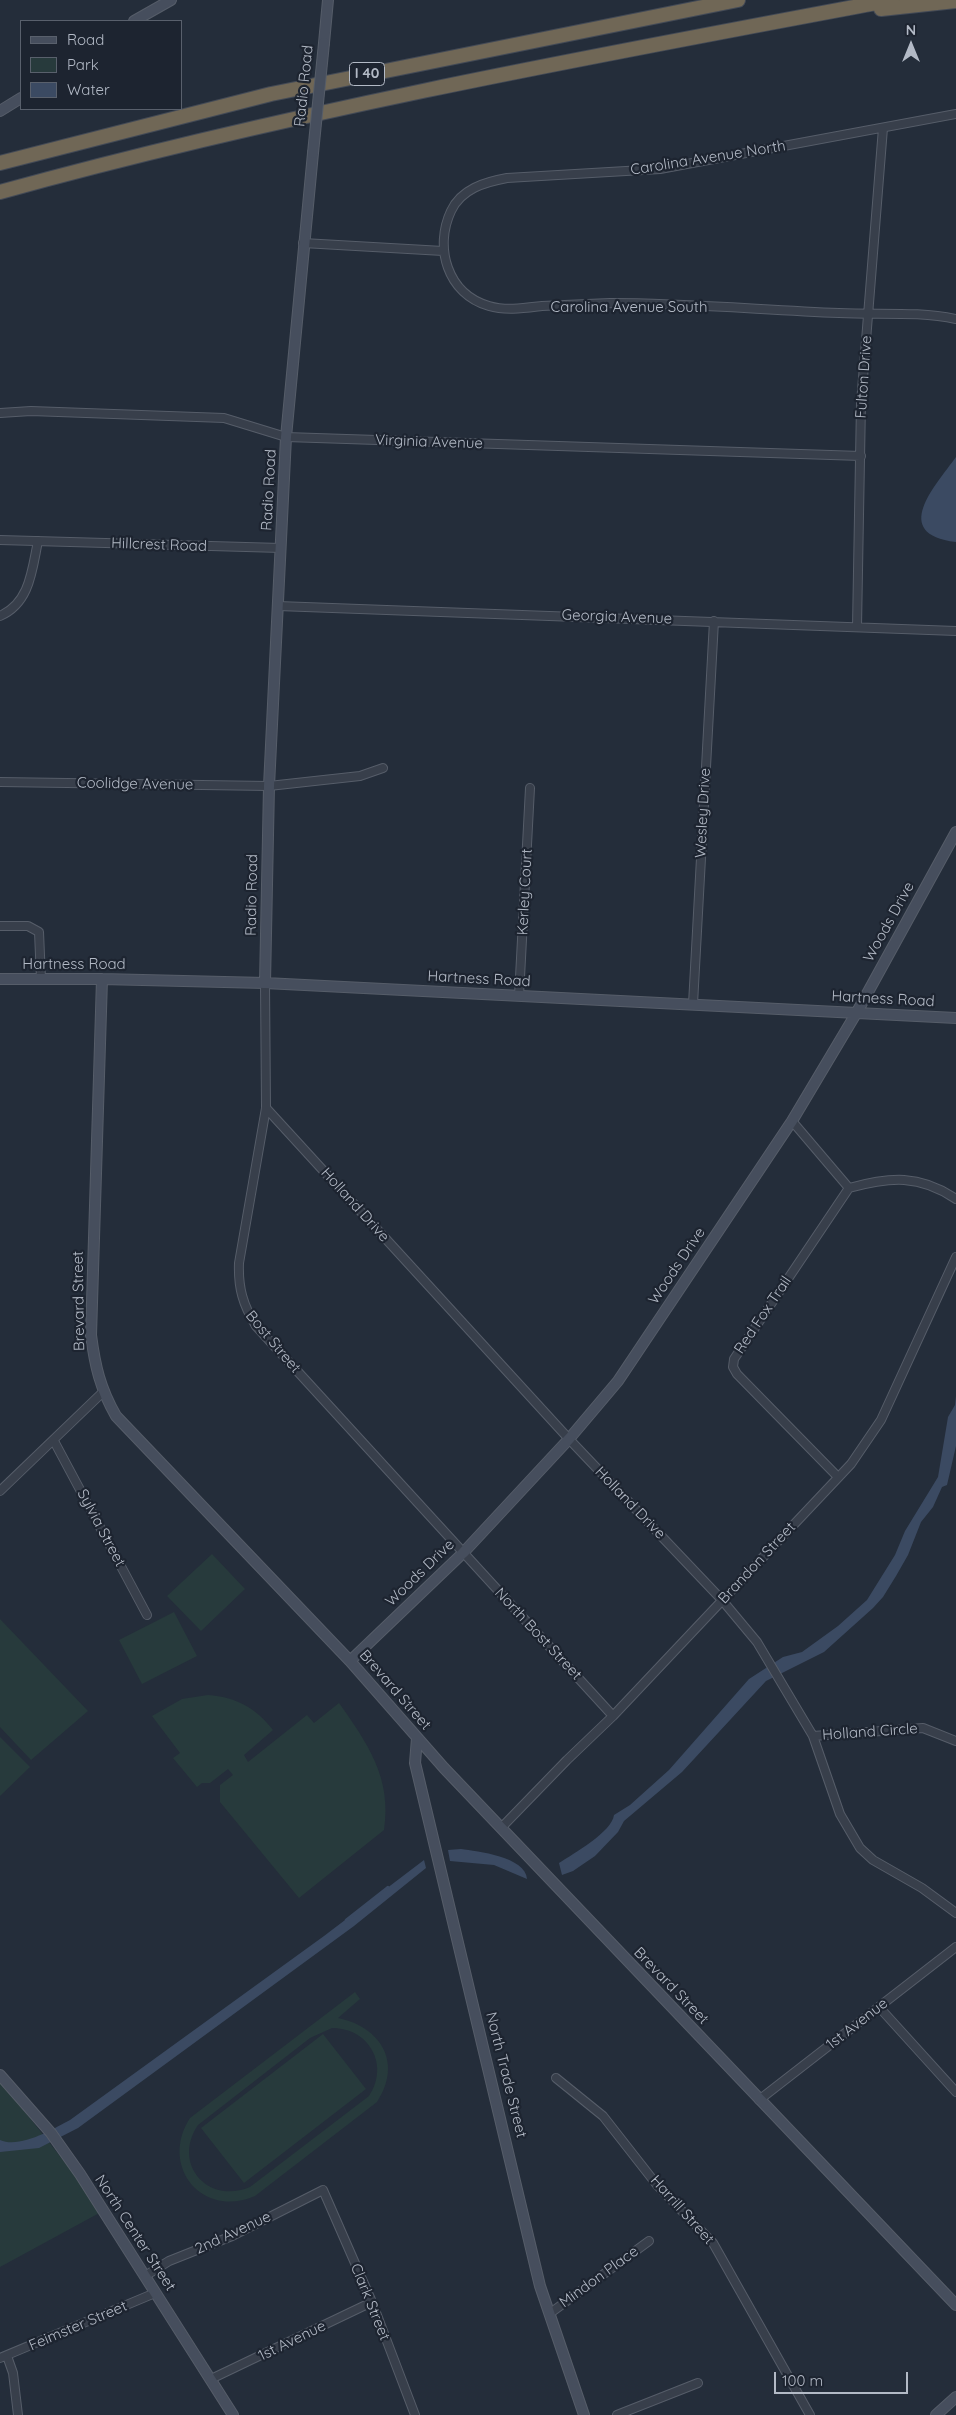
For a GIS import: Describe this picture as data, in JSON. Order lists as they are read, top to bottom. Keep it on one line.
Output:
{"streets":{"highway":["I 40"],"street":["Radio Road","Carolina Avenue North","Carolina Avenue South","Fulton Drive","Virginia Avenue","Hillcrest Road","Georgia Avenue","Coolidge Avenue","Wesley Drive","Kerley Court","Woods Drive","Hartness Road","Holland Drive","Brevard Street","Red Fox Trail","Bost Street","Sylvia Street","Brandon Street","North Bost Street","Holland Circle","1st Avenue","North Trade Street","Harrill Street","North Center Street","2nd Avenue","Mindon Place","Clark Street","Feimster Street"]},"crossings":[["Radio Road","Virginia Avenue"],["Radio Road","Hillcrest Road"],["Radio Road","Georgia Avenue"],["Radio Road","Coolidge Avenue"],["Radio Road","Hartness Road"],["Radio Road","Bost Street"],["Carolina Avenue North","Carolina Avenue South"],["Carolina Avenue North","Fulton Drive"],["Carolina Avenue South","Fulton Drive"],["Fulton Drive","Virginia Avenue"],["Fulton Drive","Georgia Avenue"],["Georgia Avenue","Wesley Drive"],["Wesley Drive","Hartness Road"],["Kerley Court","Hartness Road"],["Woods Drive","Hartness Road"],["Woods Drive","Holland Drive"],["Woods Drive","Brevard Street"],["Woods Drive","Bost Street"],["Woods Drive","North Bost Street"],["Hartness Road","Brevard Street"],["Hartness Road","Bost Street"],["Holland Drive","Bost Street"],["Holland Drive","Brandon Street"],["Holland Drive","Holland Circle"],["Brevard Street","Brandon Street"],["Brevard Street","1st Avenue"],["Brevard Street","North Trade Street"],["Red Fox Trail","Brandon Street"],["Bost Street","North Bost Street"],["Brandon Street","North Bost Street"],["1st Avenue","North Center Street"],["1st Avenue","Clark Street"],["North Trade Street","Mindon Place"],["North Center Street","2nd Avenue"],["North Center Street","Feimster Street"],["2nd Avenue","Clark Street"]],"legend":["Road","Park","Water"],"scale_bar":"100 m","north":"top"}
